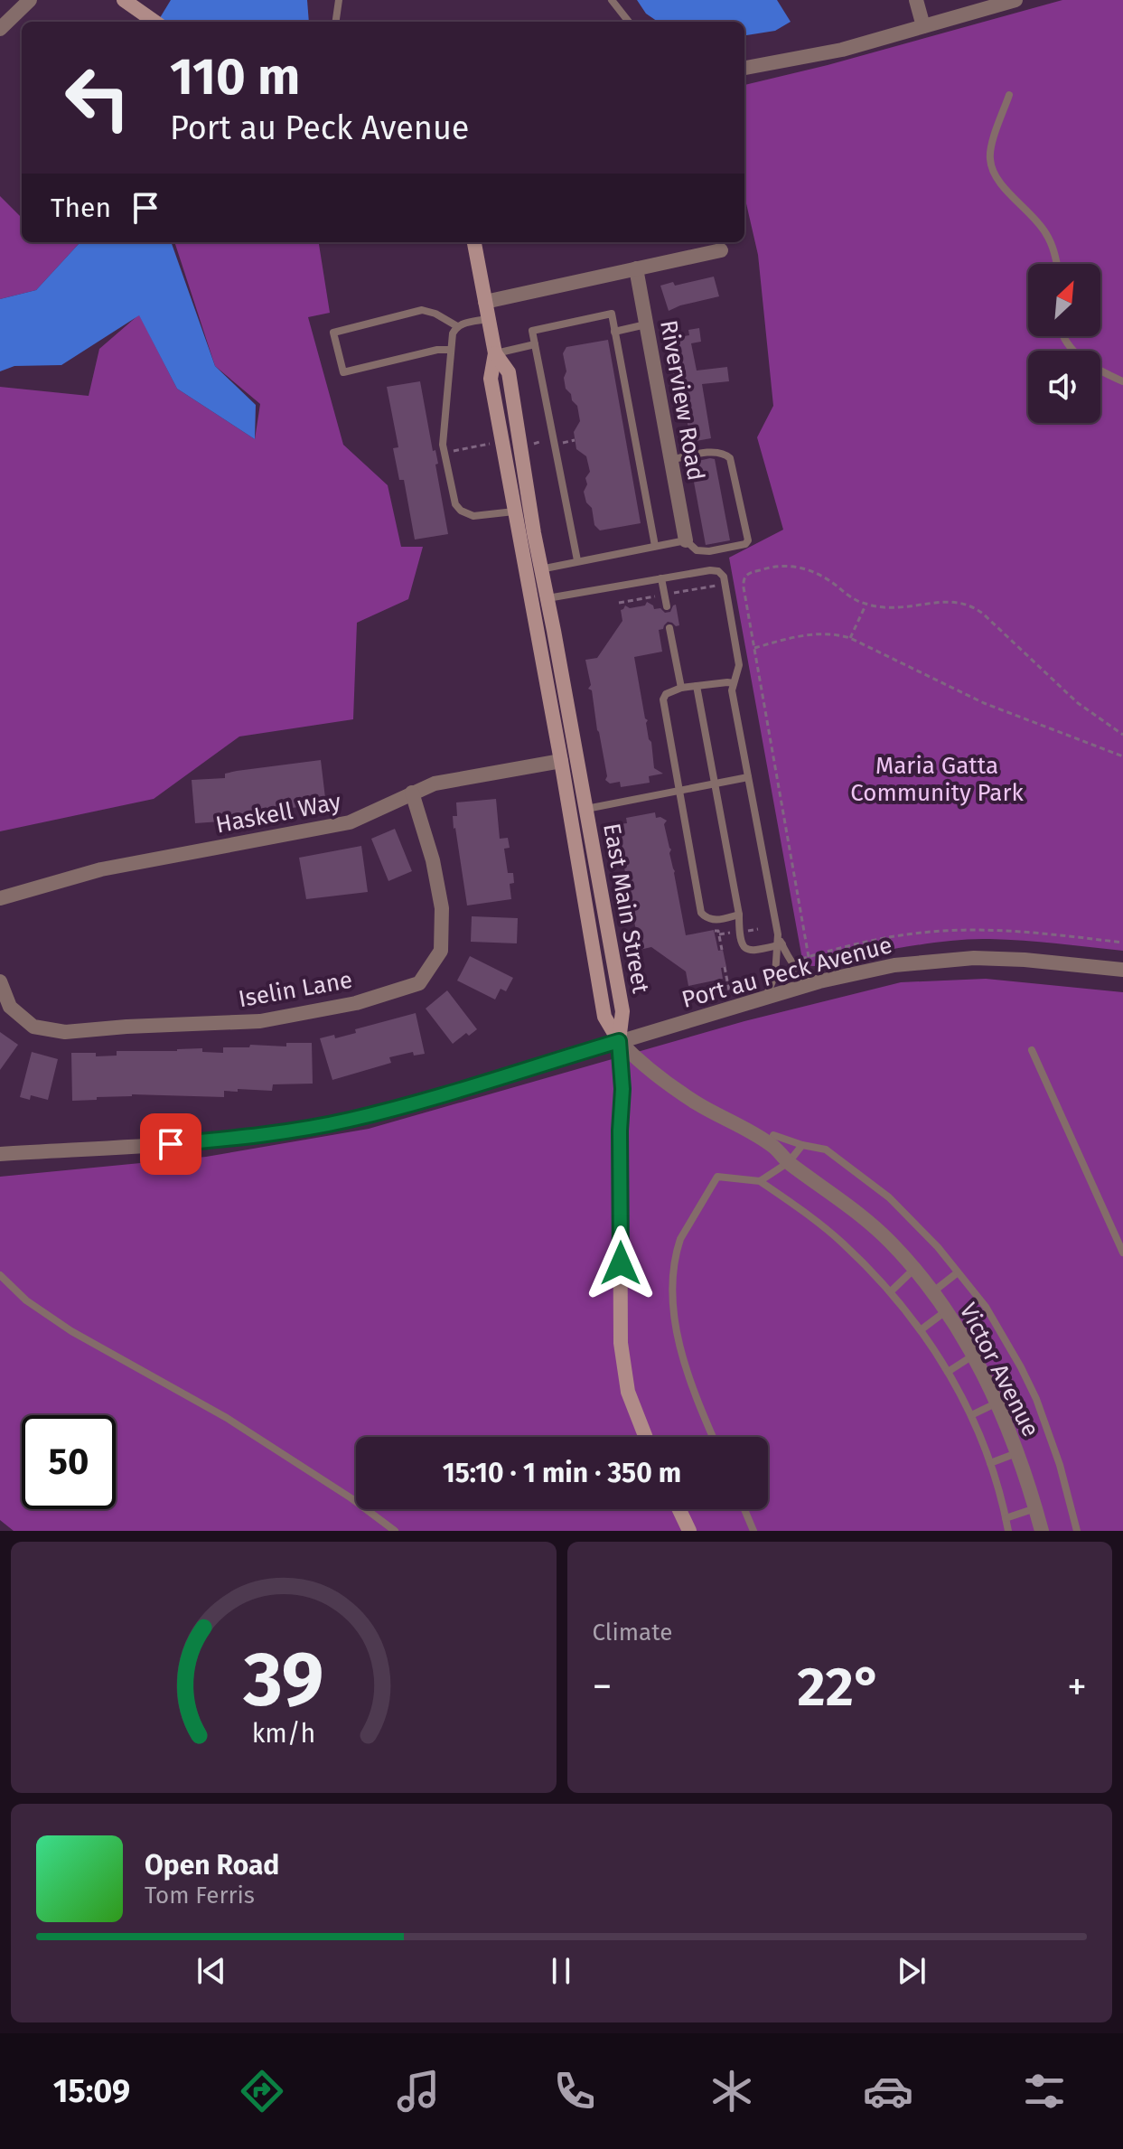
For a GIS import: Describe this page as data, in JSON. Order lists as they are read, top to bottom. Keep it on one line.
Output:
{"streets":{"main road":["East Main Street"],"street":["Riverview Road","Haskell Way","Port au Peck Avenue","Iselin Lane","Victor Avenue"]},"crossings":[["Haskell Way","East Main Street"],["Haskell Way","Iselin Lane"],["East Main Street","Port au Peck Avenue"],["East Main Street","Victor Avenue"],["Port au Peck Avenue","Victor Avenue"]],"parks":["Maria Gatta Community Park"],"north":"top right","page":{"turn":["110 m","Port au Peck Avenue"],"then":"Then","limit":"50","trip":"15:10 · 1 min · 350 m","tile":"Climate","heat":["−","22°","+"],"song":["Open Road","Tom Ferris"],"tabs":"15:09","gauge":["39","km/h"]}}
